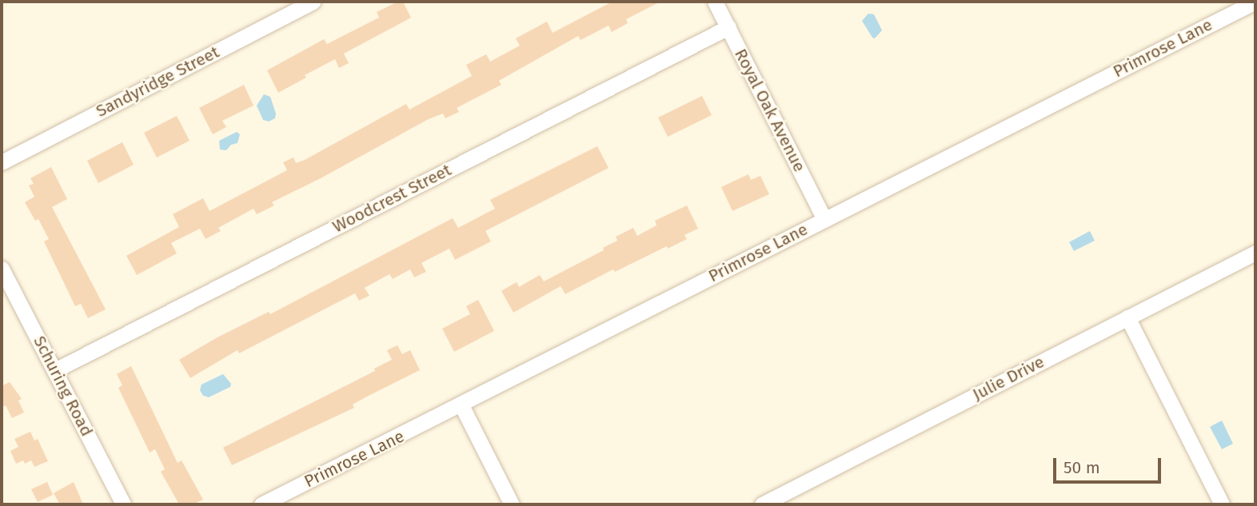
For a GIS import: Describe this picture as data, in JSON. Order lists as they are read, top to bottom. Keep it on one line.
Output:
{"streets":{"street":["Primrose Lane","Sandyridge Street","Royal Oak Avenue","Woodcrest Street","Julie Drive","Schuring Road"]},"crossings":[["Primrose Lane","Royal Oak Avenue"],["Royal Oak Avenue","Woodcrest Street"],["Woodcrest Street","Schuring Road"]],"scale_bar":"50 m"}
